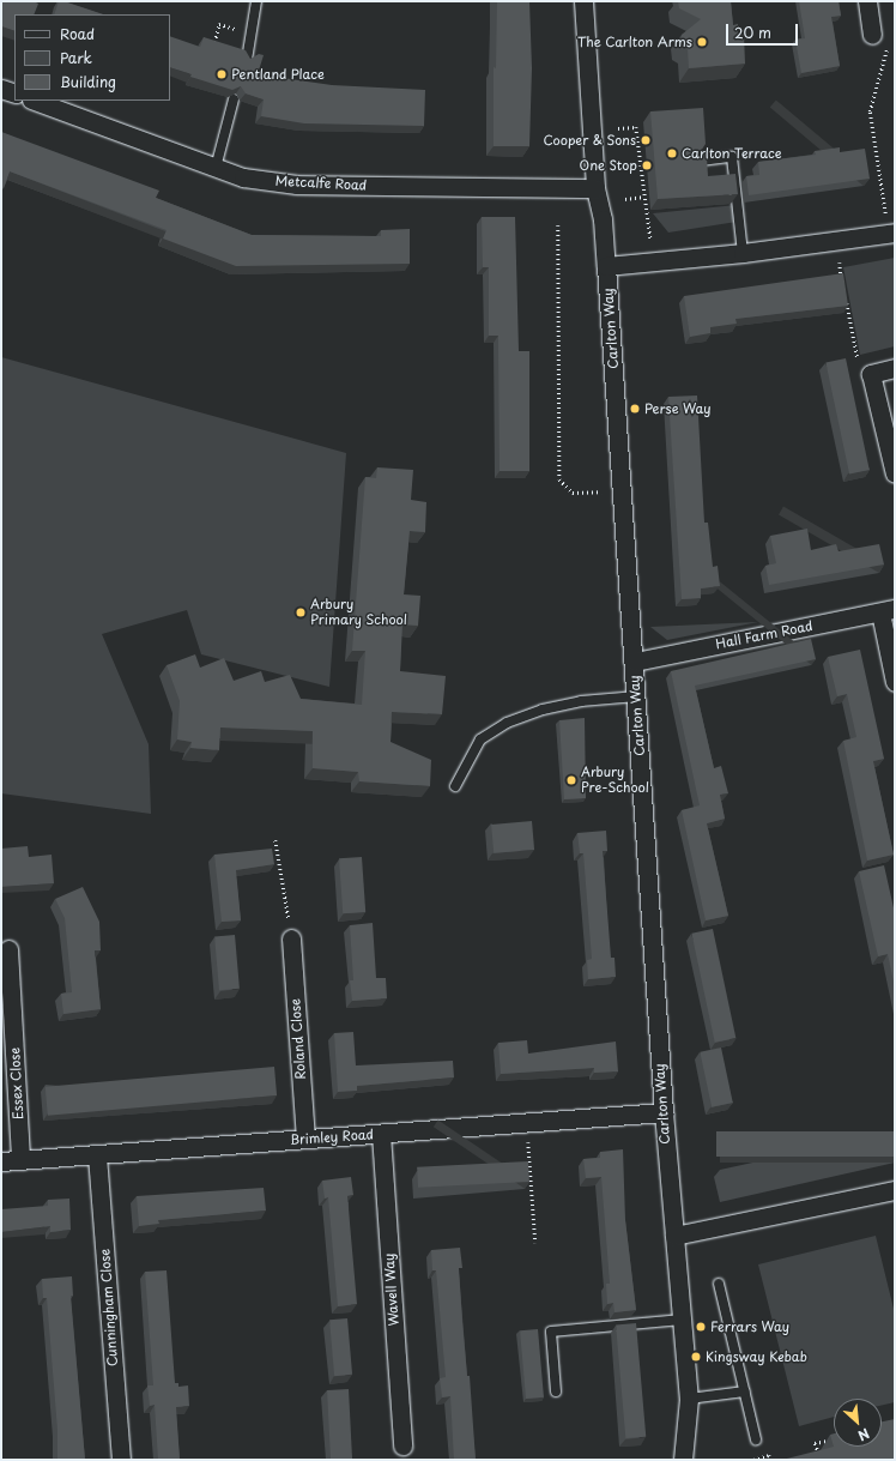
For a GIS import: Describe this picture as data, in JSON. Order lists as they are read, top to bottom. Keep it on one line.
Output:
{"streets":{"street":["Metcalfe Road","Carlton Way","Hall Farm Road","Roland Close","Essex Close","Brimley Road","Wavell Way","Cunningham Close"]},"crossings":[["Metcalfe Road","Carlton Way"],["Carlton Way","Hall Farm Road"],["Carlton Way","Brimley Road"],["Roland Close","Brimley Road"],["Essex Close","Brimley Road"],["Brimley Road","Wavell Way"],["Brimley Road","Cunningham Close"]],"places":["The Carlton Arms","Pentland Place","Cooper & Sons","Carlton Terrace","One Stop","Perse Way","Arbury Primary School","Arbury Pre-School","Ferrars Way","Kingsway Kebab"],"legend":["Road","Park","Building"],"scale_bar":"20 m","north":"bottom right"}
